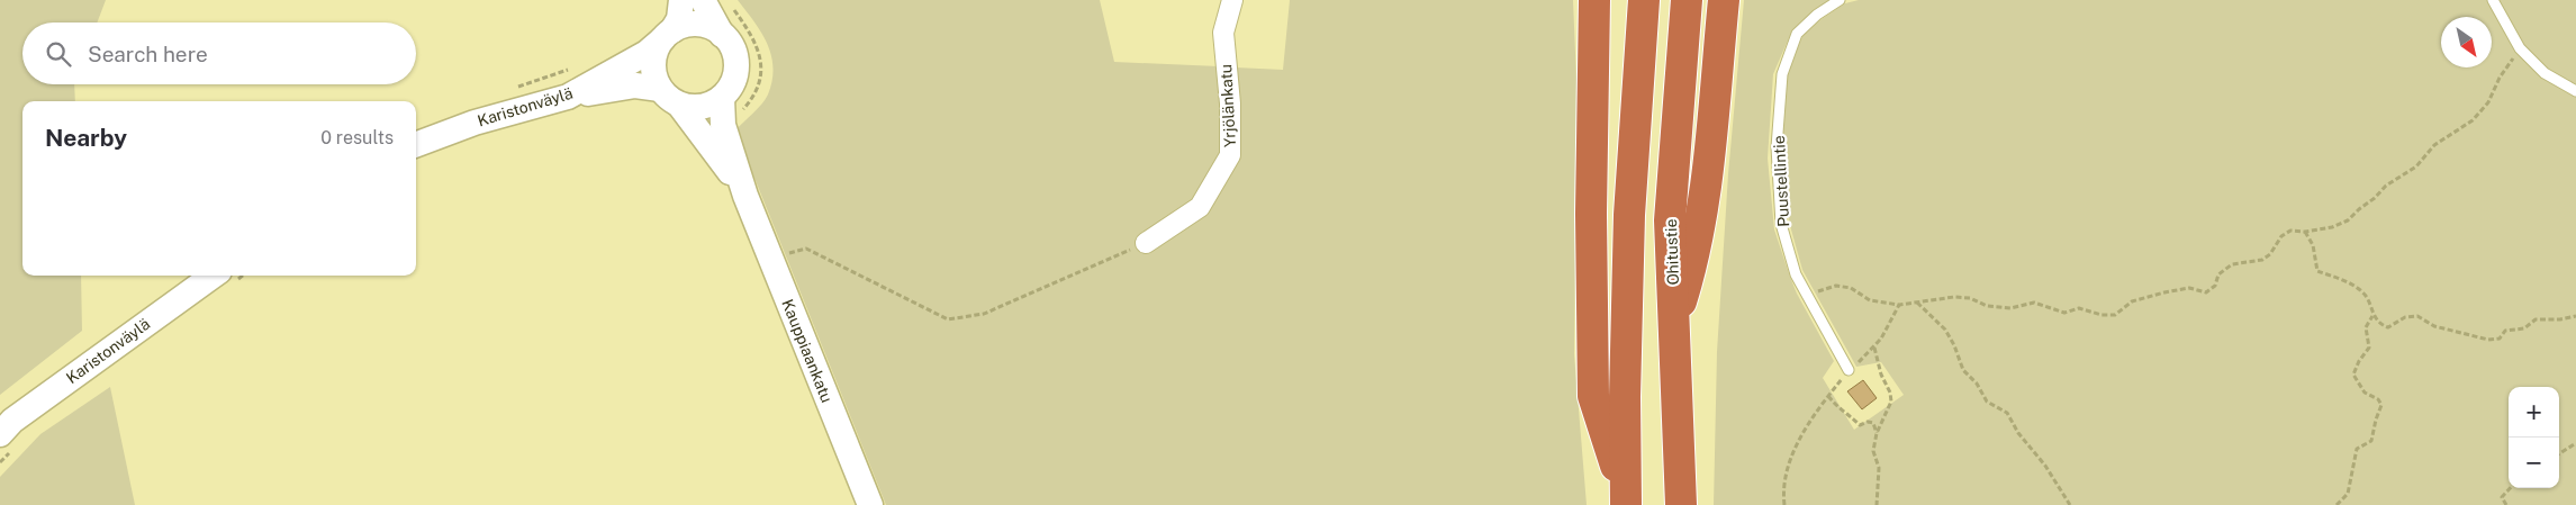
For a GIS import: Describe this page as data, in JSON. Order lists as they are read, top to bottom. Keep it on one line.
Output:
{"streets":{"highway":["Ohitustie"],"street":["Yrjölänkatu","Karistonväylä","Kauppiaankatu"],"lane":["Puustellintie"]},"crossings":[["Karistonväylä","Kauppiaankatu"]],"north":"bottom right","page":{"search":"Search here","heading":["Nearby","0 results"],"map_buttons":["+","−"]}}
